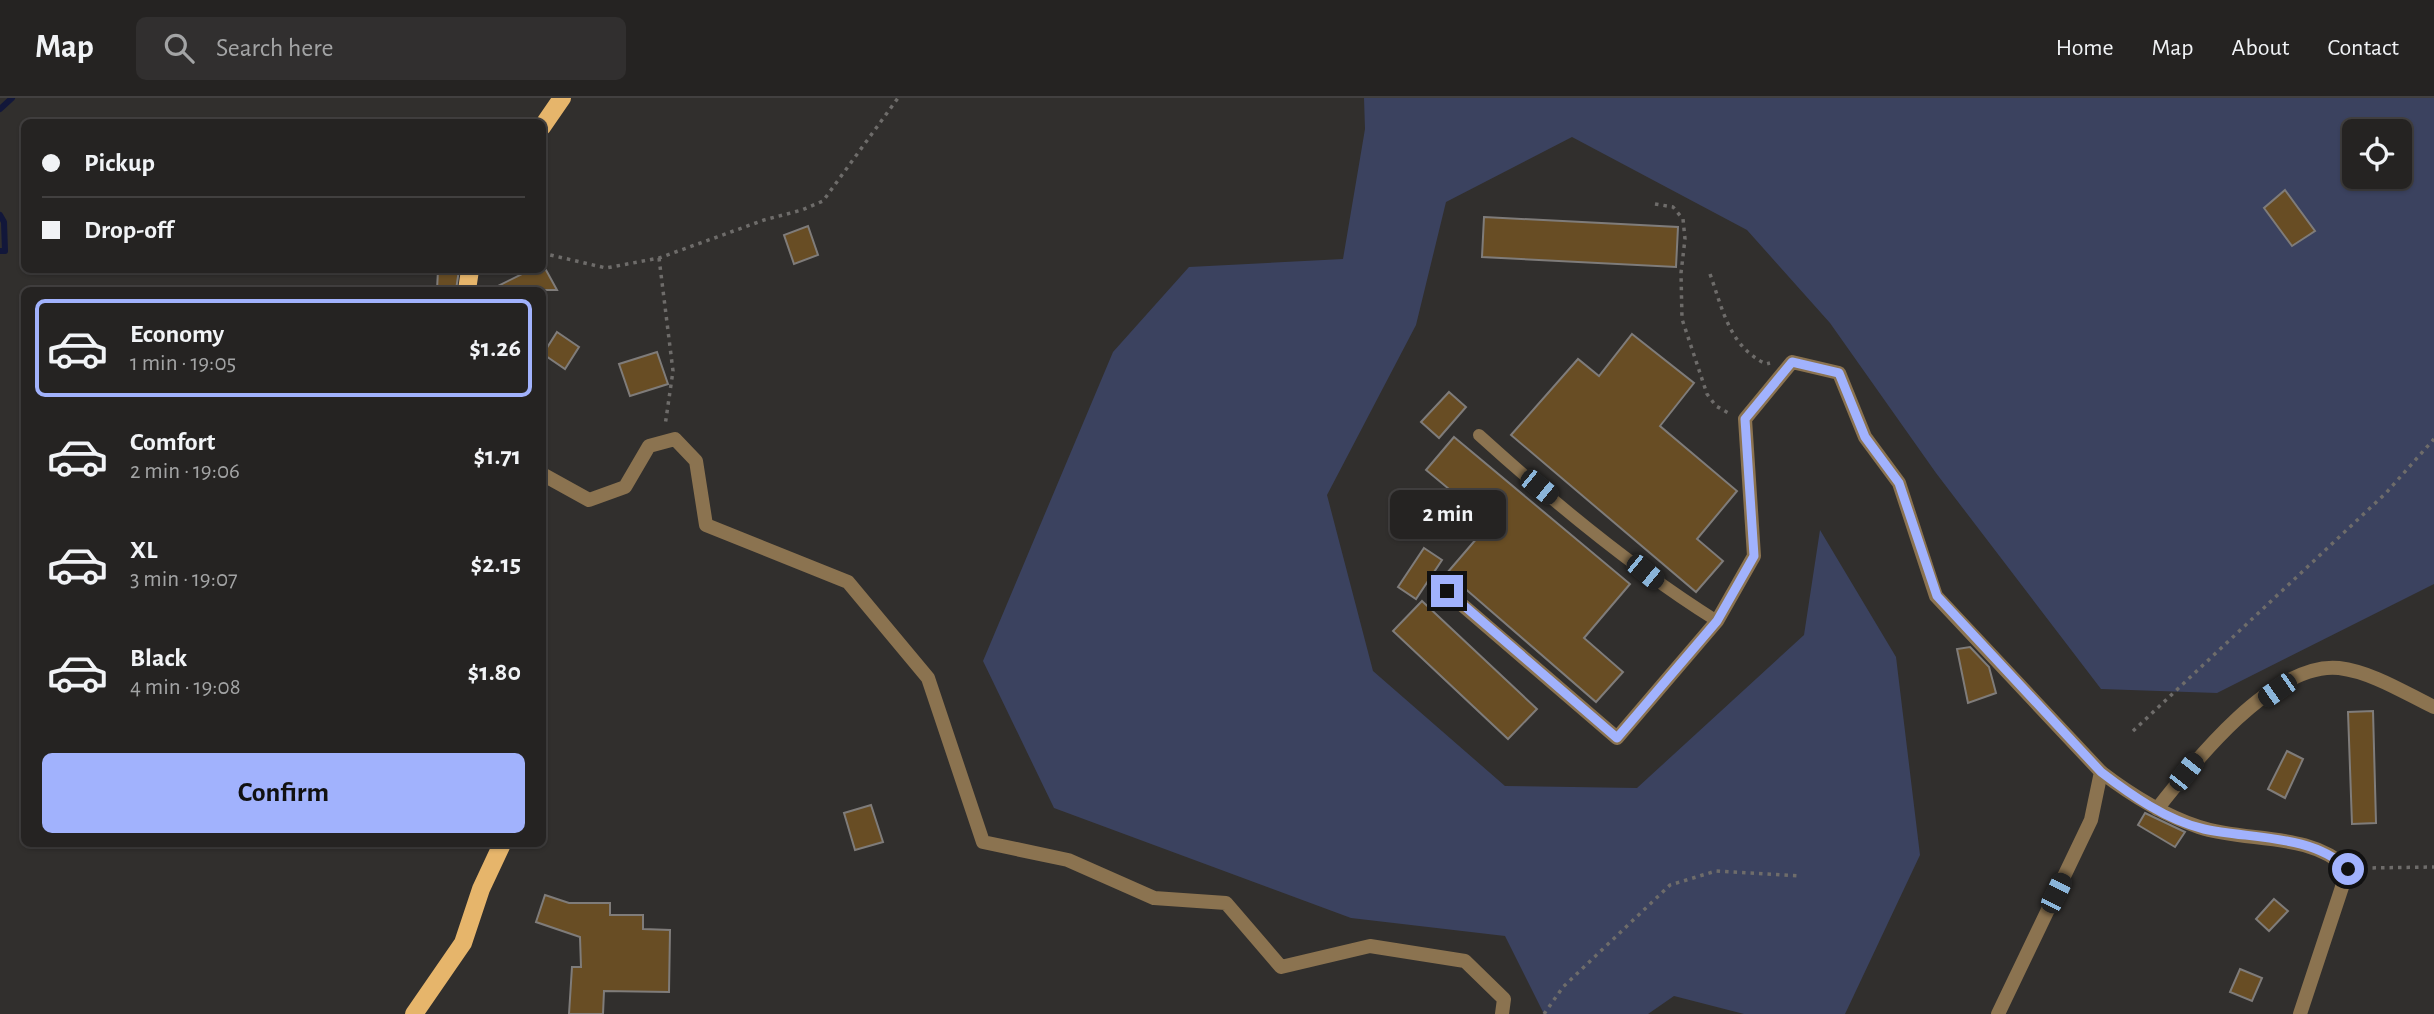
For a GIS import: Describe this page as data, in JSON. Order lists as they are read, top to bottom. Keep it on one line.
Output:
{"page":{"header":"Map","search":"Search here","nav":["Home","Map","About","Contact"],"banner":["Pickup","Drop-off"],"list":[{"name":"Economy","note":"1 min · 19:05","value":"$1.26"},{"name":"Comfort","note":"2 min · 19:06","value":"$1.71"},{"name":"XL","note":"3 min · 19:07","value":"$2.15"},{"name":"Black","note":"4 min · 19:08","value":"$1.80"}],"bubble":"2 min","buttons":"Confirm"}}
